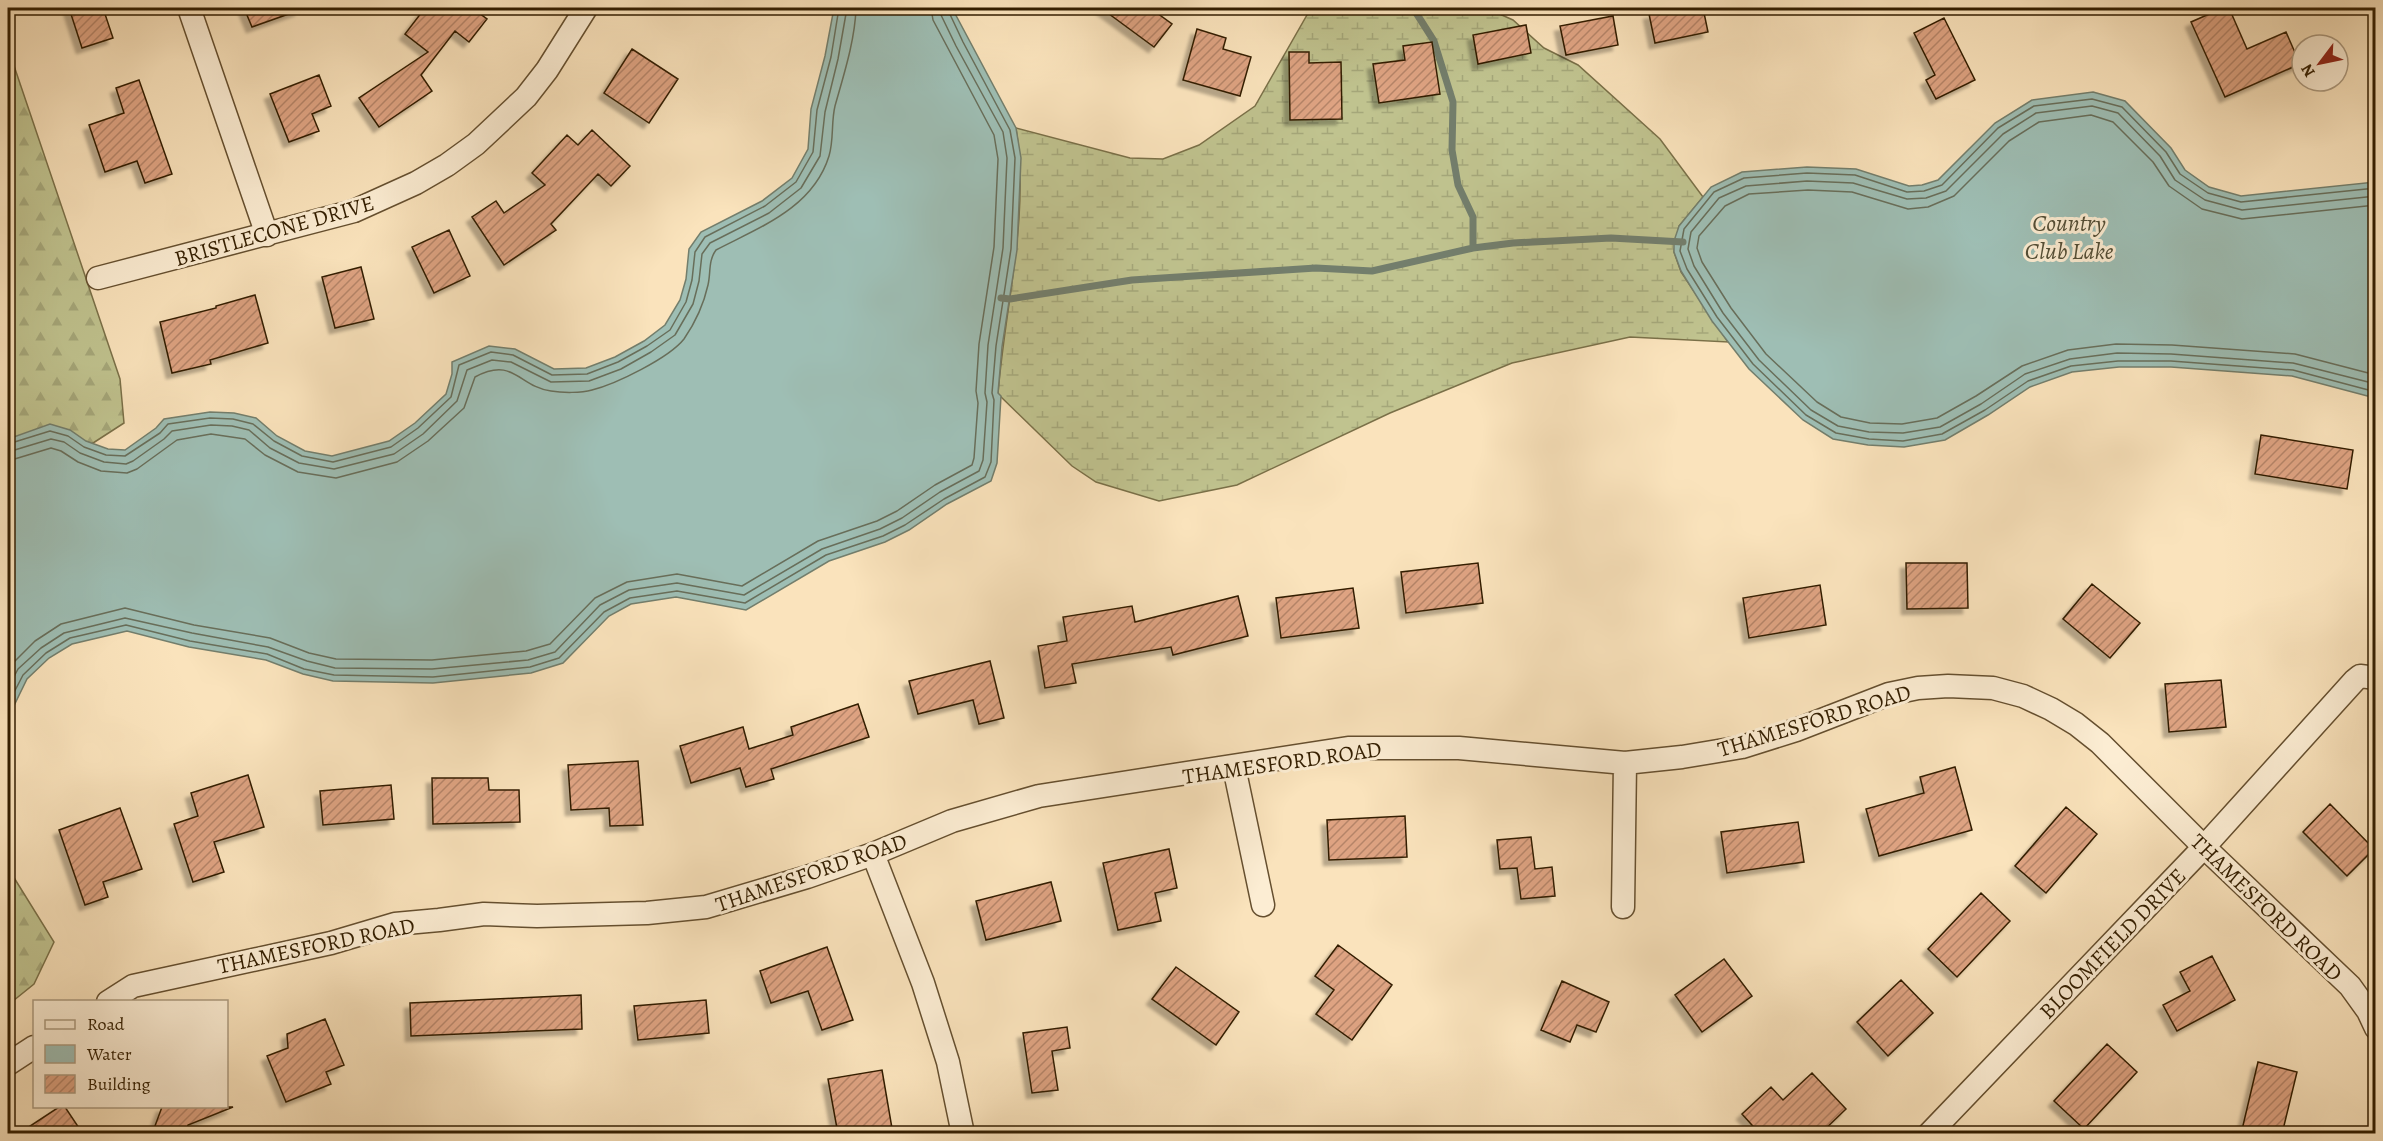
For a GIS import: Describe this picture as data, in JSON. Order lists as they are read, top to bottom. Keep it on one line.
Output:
{"streets":{"street":["BRISTLECONE DRIVE","THAMESFORD ROAD","BLOOMFIELD DRIVE"]},"crossings":[["THAMESFORD ROAD","BLOOMFIELD DRIVE"]],"water":["Country Club Lake"],"legend":["Road","Water","Building"],"north":"bottom left"}
